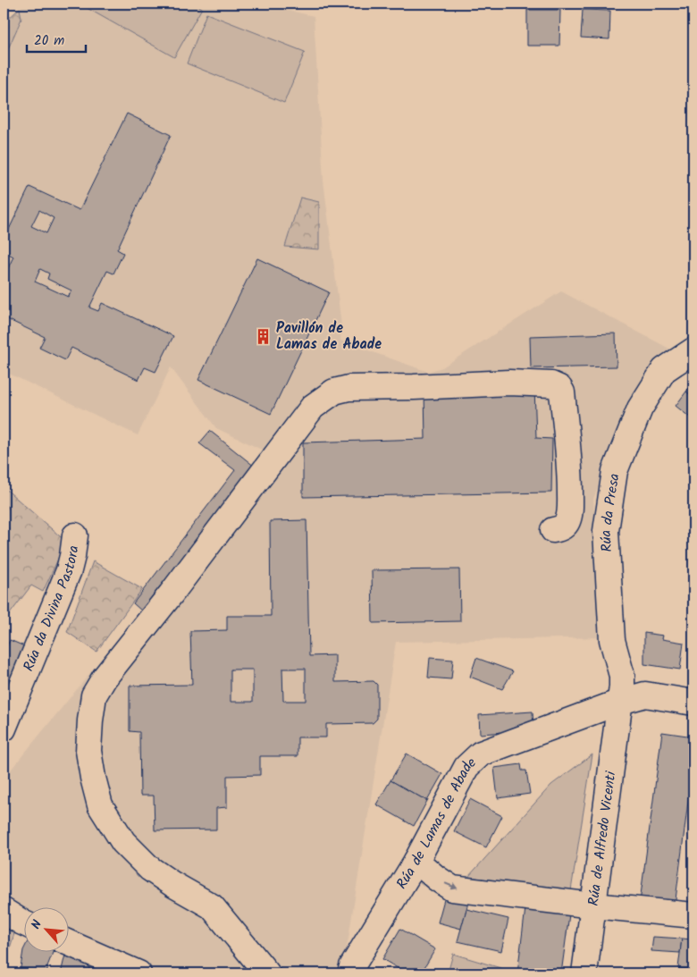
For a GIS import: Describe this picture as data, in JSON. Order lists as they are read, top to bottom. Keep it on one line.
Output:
{"streets":{"street":["Rúa da Presa","Rúa da Divina Pastora","Rúa de Lamas de Abade","Rúa de Alfredo Vicenti"]},"crossings":[["Rúa da Presa","Rúa de Lamas de Abade"],["Rúa da Presa","Rúa de Alfredo Vicenti"],["Rúa de Lamas de Abade","Rúa de Alfredo Vicenti"]],"places":{"building":["Pavillón de Lamas de Abade"]},"scale_bar":"20 m","north":"top left"}
